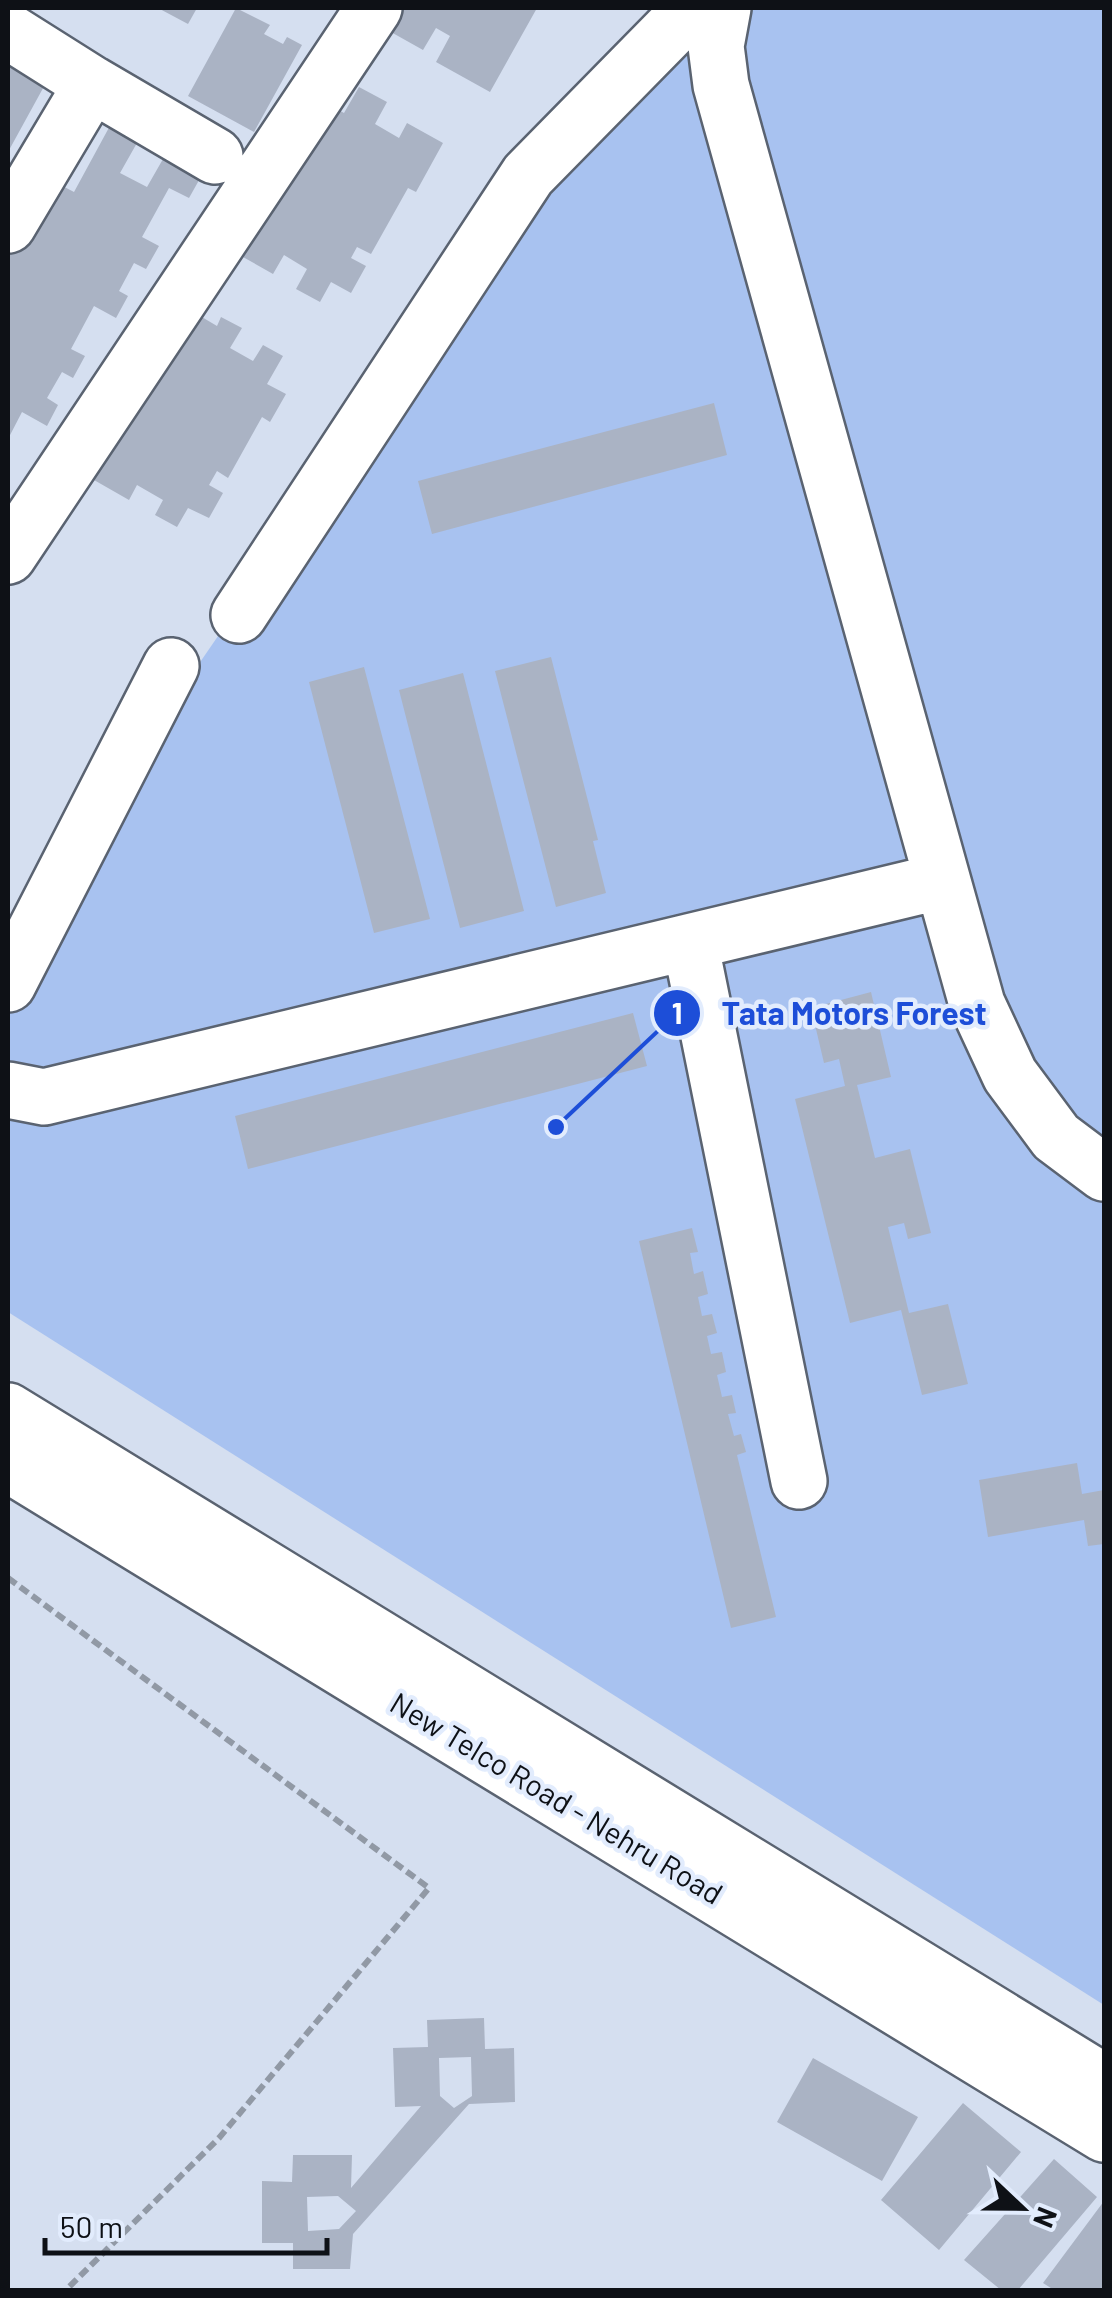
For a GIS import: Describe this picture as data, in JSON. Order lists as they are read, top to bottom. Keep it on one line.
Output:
{"streets":{"street":["New Telco Road - Nehru Road"]},"places":["Tata Motors Forest"],"scale_bar":"50 m","north":"right"}
